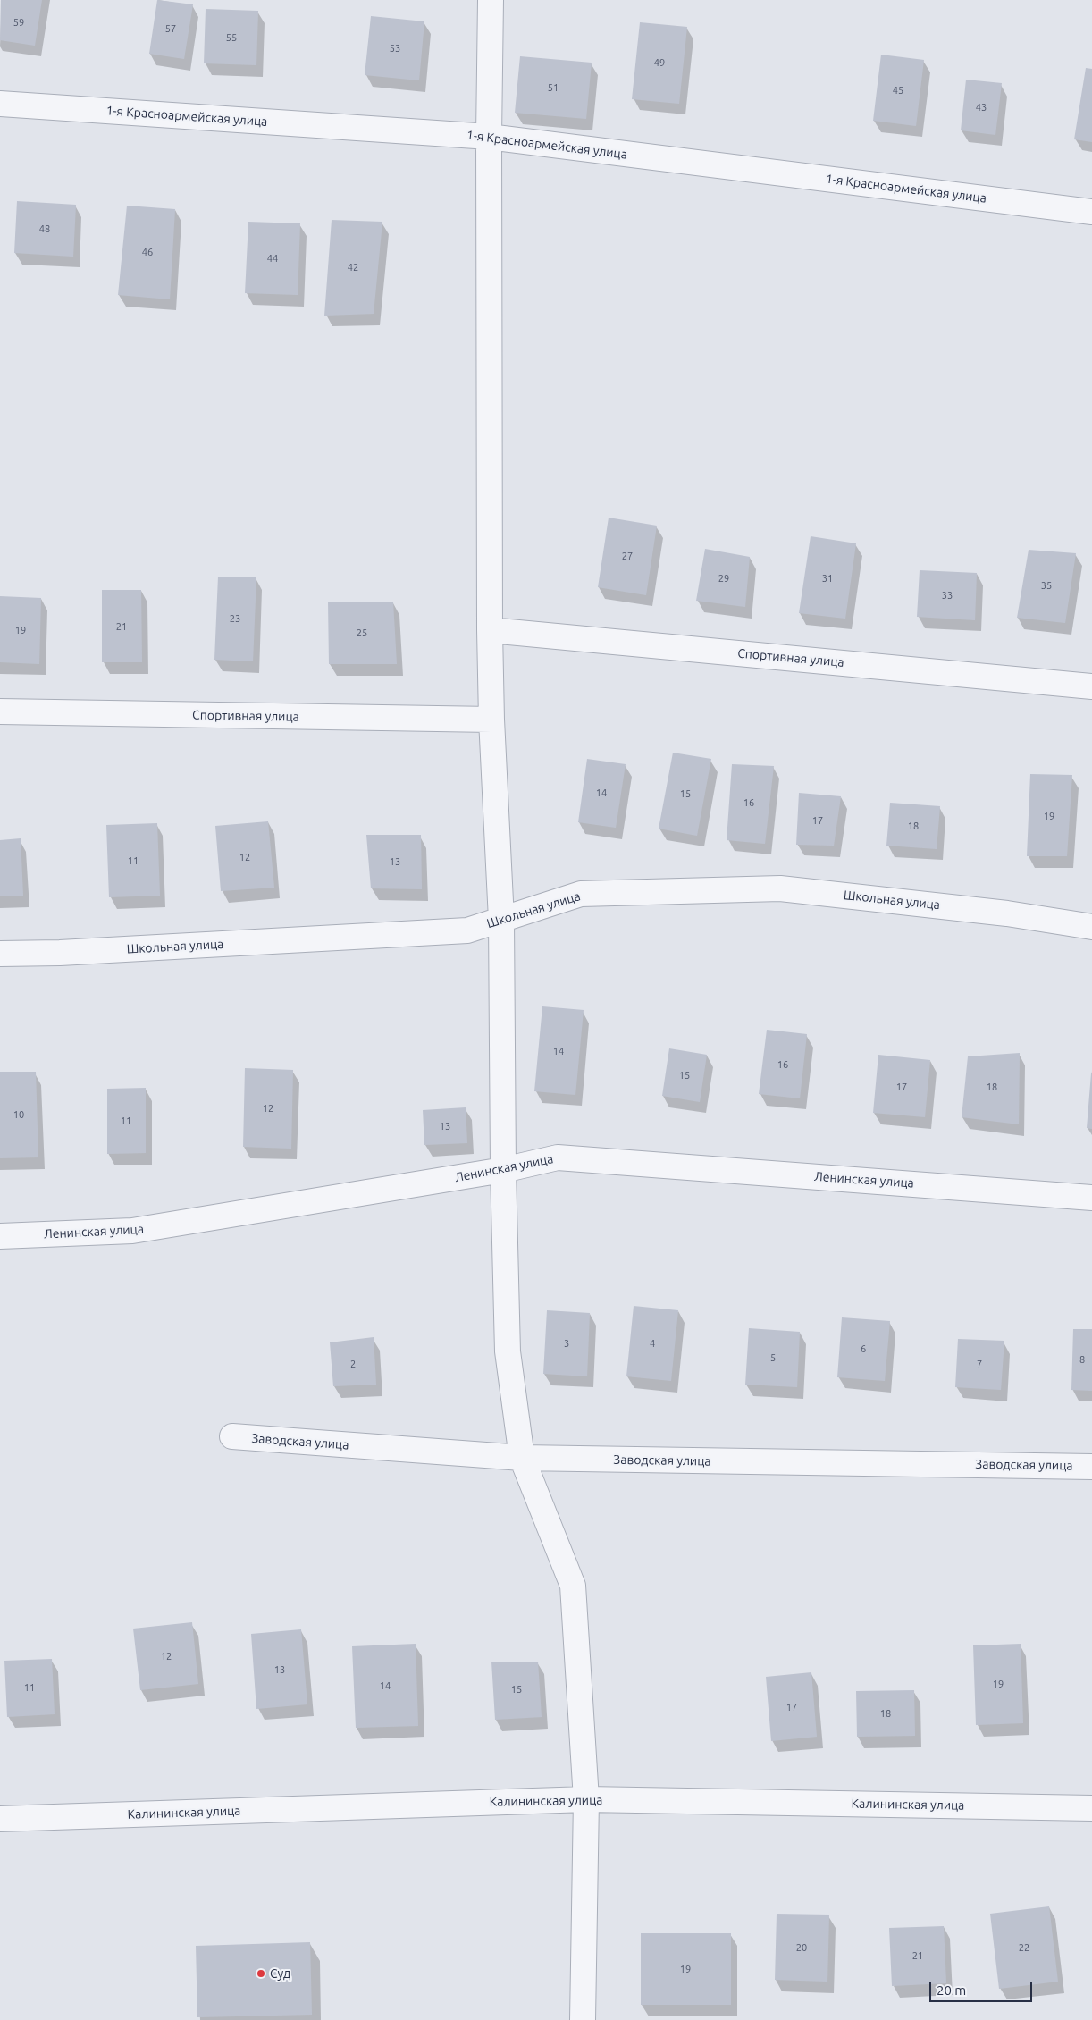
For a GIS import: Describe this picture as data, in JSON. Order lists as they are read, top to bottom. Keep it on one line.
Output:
{"streets":{"street":["1-я Красноармейская улица","Спортивная улица","Школьная улица","Ленинская улица","Заводская улица","Калининская улица"]},"places":["Суд"],"house_numbers":["59","57","55","53","49","51","45","43","48","46","44","42","27","29","31","35","33","23","21","19","25","14","15","16","19","17","18","12","11","13","14","16","15","17","18","12","10","11","13","3","4","6","5","8","2","7","12","13","19","14","11","15","17","18","20","22","21","19"],"scale_bar":"20 m"}
